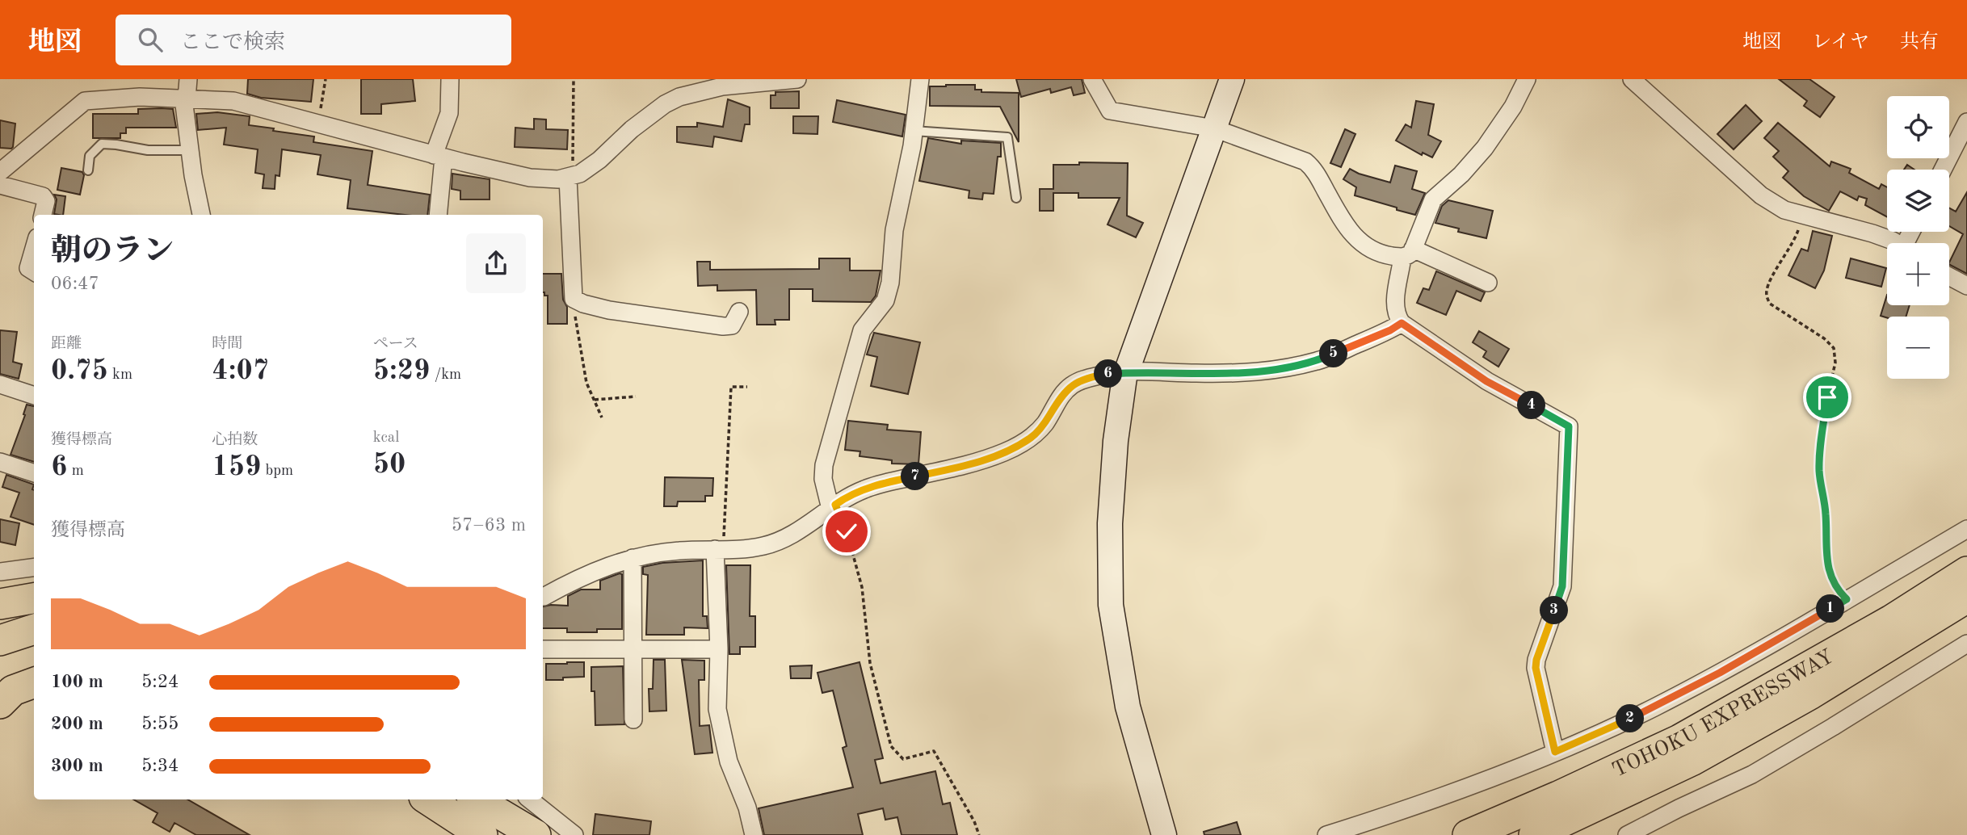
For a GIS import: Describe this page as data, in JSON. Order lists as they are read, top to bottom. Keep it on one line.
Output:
{"streets":{"highway":["TOHOKU EXPRESSWAY"]},"page":{"header":"地図","search":"ここで検索","nav":["地図","レイヤ","共有"],"map_buttons":["+","−"],"heading":["朝のラン","06:47"],"stats":[["距離","0.75 km"],["時間","4:07"],["ペース","5:29 /km"],["獲得標高","6 m"],["心拍数","159 bpm"],["kcal","50"]],"pins":["5","6","4","7","1","3","2"],"chart":["獲得標高","57–63 m"],"list":[{"name":"100 m","note":"5:24"},{"name":"200 m","note":"5:55"},{"name":"300 m","note":"5:34"}]}}
